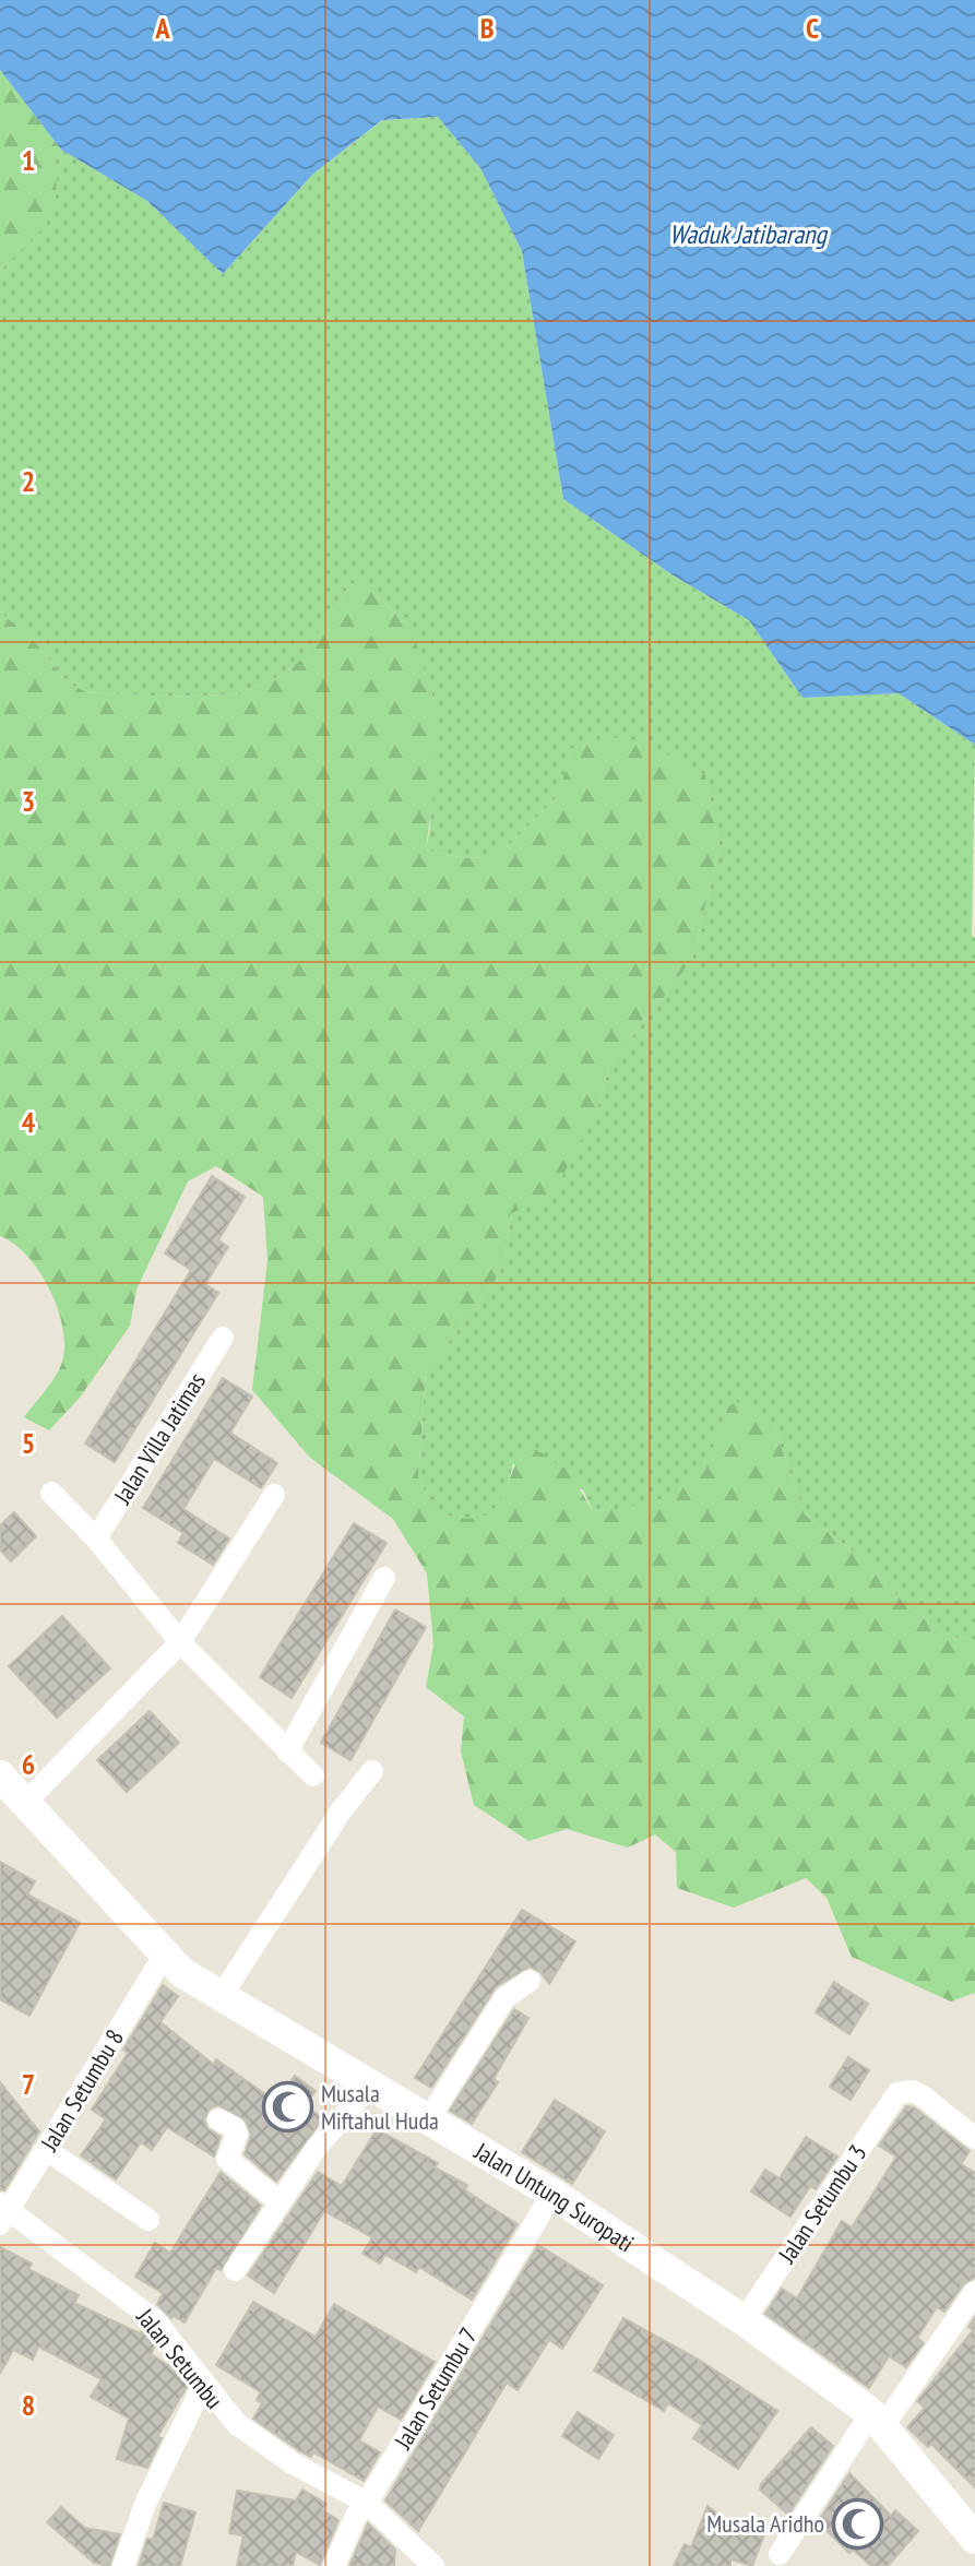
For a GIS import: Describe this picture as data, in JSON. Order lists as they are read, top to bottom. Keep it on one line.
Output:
{"streets":{"main road":["Jalan Untung Suropati"],"street":["Jalan Villa Jatimas","Jalan Setumbu 8","Jalan Setumbu 3","Jalan Setumbu","Jalan Setumbu 7"]},"crossings":[["Jalan Setumbu 8","Jalan Untung Suropati"],["Jalan Setumbu 8","Jalan Setumbu"],["Jalan Untung Suropati","Jalan Setumbu 3"],["Jalan Untung Suropati","Jalan Setumbu 7"],["Jalan Setumbu","Jalan Setumbu 7"]],"water":["Waduk Jatibarang"],"places":{"mosque":["Musala Miftahul Huda","Musala Aridho"]},"grid":{"columns":["A","B","C"],"rows":["1","2","3","4","5","6","7","8"]}}
